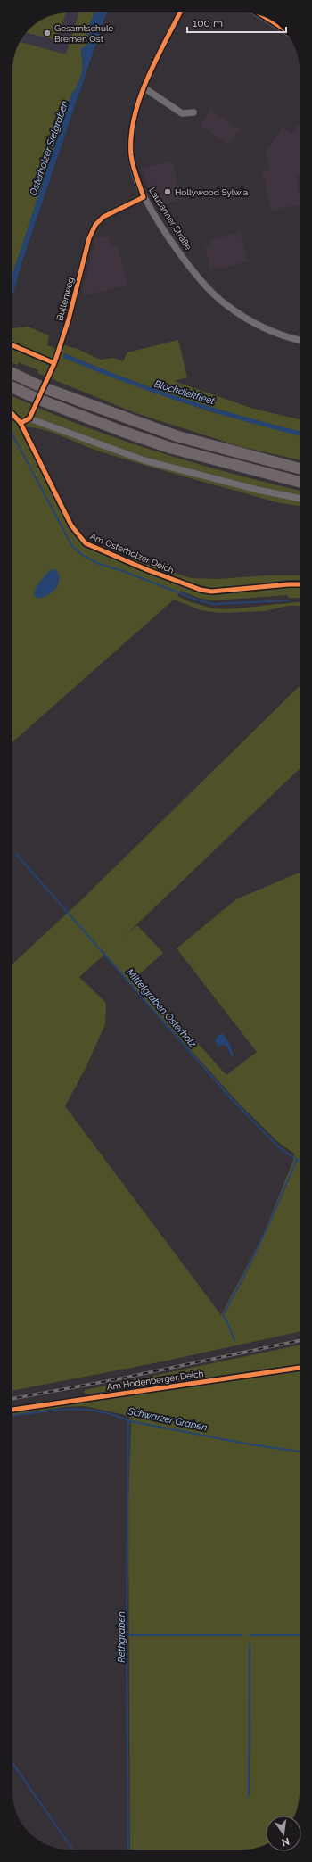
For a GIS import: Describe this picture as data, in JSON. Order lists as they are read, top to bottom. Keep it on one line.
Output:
{"streets":{"street":["Lausanner Straße","Bultenweg","Am Osterholzer Deich","Am Hodenberger Deich"]},"crossings":[["Lausanner Straße","Bultenweg"]],"water":["Osterholzer Sielgraben","Blockdiekfleet","Mittelgraben Osterholz","Schwarzer Graben","Rethgraben"],"places":["Gesamtschule Bremen Ost","Hollywood Sylwia"],"scale_bar":"100 m","north":"bottom"}
